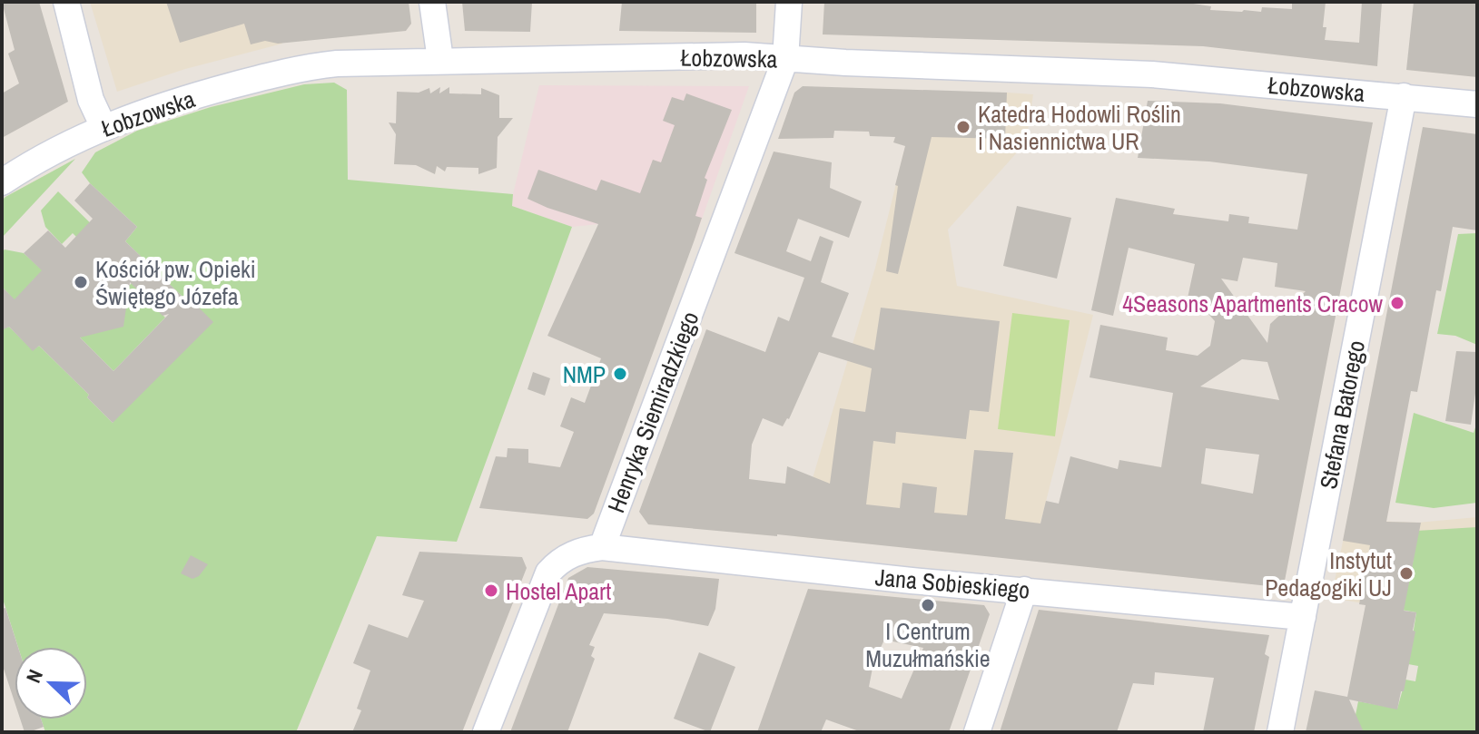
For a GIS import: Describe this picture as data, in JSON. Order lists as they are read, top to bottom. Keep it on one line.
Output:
{"streets":{"street":["Łobzowska","Henryka Siemiradzkiego","Stefana Batorego","Jana Sobieskiego"]},"crossings":[["Łobzowska","Henryka Siemiradzkiego"],["Łobzowska","Stefana Batorego"],["Henryka Siemiradzkiego","Jana Sobieskiego"],["Stefana Batorego","Jana Sobieskiego"]],"places":["Katedra Hodowli Roślin i Nasiennictwa UR","Kościół pw. Opieki Świętego Józefa","4Seasons Apartments Cracow","NMP","Instytut Pedagogiki UJ","Hostel Apart","I Centrum Muzułmańskie"],"north":"top left"}
